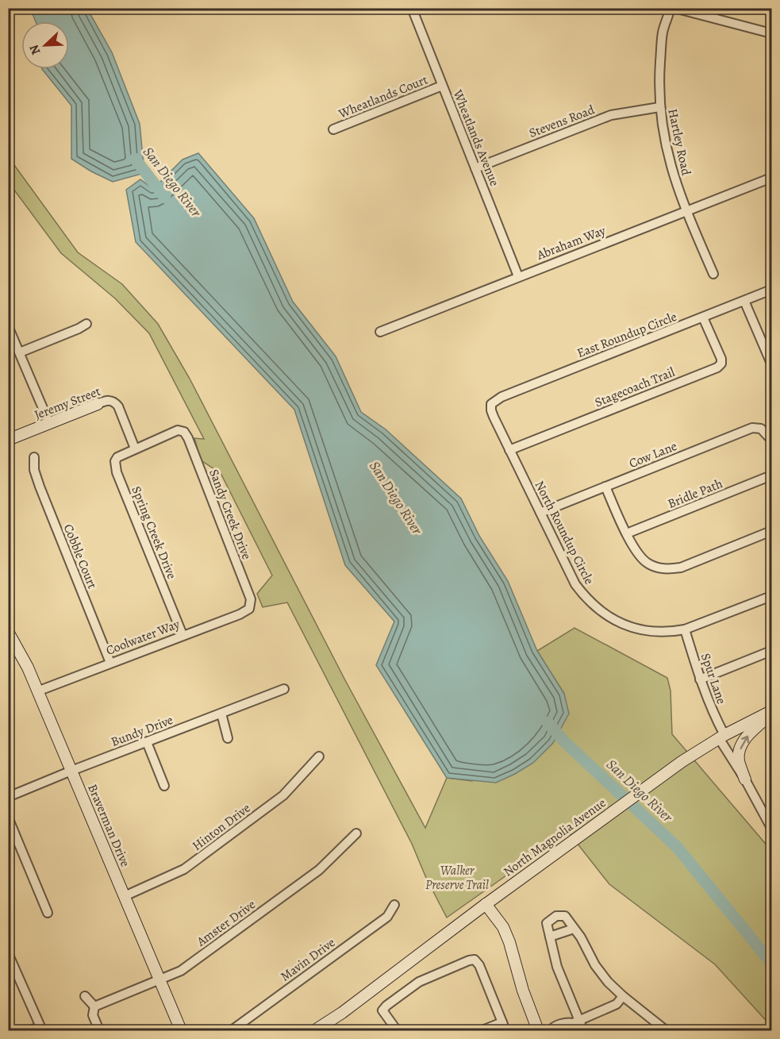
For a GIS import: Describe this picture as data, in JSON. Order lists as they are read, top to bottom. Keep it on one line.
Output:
{"streets":{"street":["Wheatlands Court","Stevens Road","Wheatlands Avenue","Hartley Road","Abraham Way","East Roundup Circle","Stagecoach Trail","Jeremy Street","Cow Lane","Bridle Path","Sandy Creek Drive","Spring Creek Drive","North Roundup Circle","Cobble Court","Coolwater Way","Spur Lane","Bundy Drive","Braverman Drive","Hinton Drive","North Magnolia Avenue","Amster Drive","Mavin Drive"]},"crossings":[["Wheatlands Court","Wheatlands Avenue"],["Stevens Road","Wheatlands Avenue"],["Stevens Road","Hartley Road"],["Wheatlands Avenue","Abraham Way"],["Hartley Road","Abraham Way"],["East Roundup Circle","Stagecoach Trail"],["East Roundup Circle","North Roundup Circle"],["Stagecoach Trail","North Roundup Circle"],["Jeremy Street","Sandy Creek Drive"],["Jeremy Street","Spring Creek Drive"],["Cow Lane","North Roundup Circle"],["Sandy Creek Drive","Spring Creek Drive"],["Sandy Creek Drive","Coolwater Way"],["Spring Creek Drive","Coolwater Way"],["North Roundup Circle","Spur Lane"],["Cobble Court","Coolwater Way"],["Coolwater Way","Braverman Drive"],["Spur Lane","North Magnolia Avenue"],["Bundy Drive","Braverman Drive"],["Braverman Drive","Hinton Drive"],["Braverman Drive","Amster Drive"]],"water":["San Diego River"],"parks":["Walker Preserve Trail"],"north":"bottom left"}
